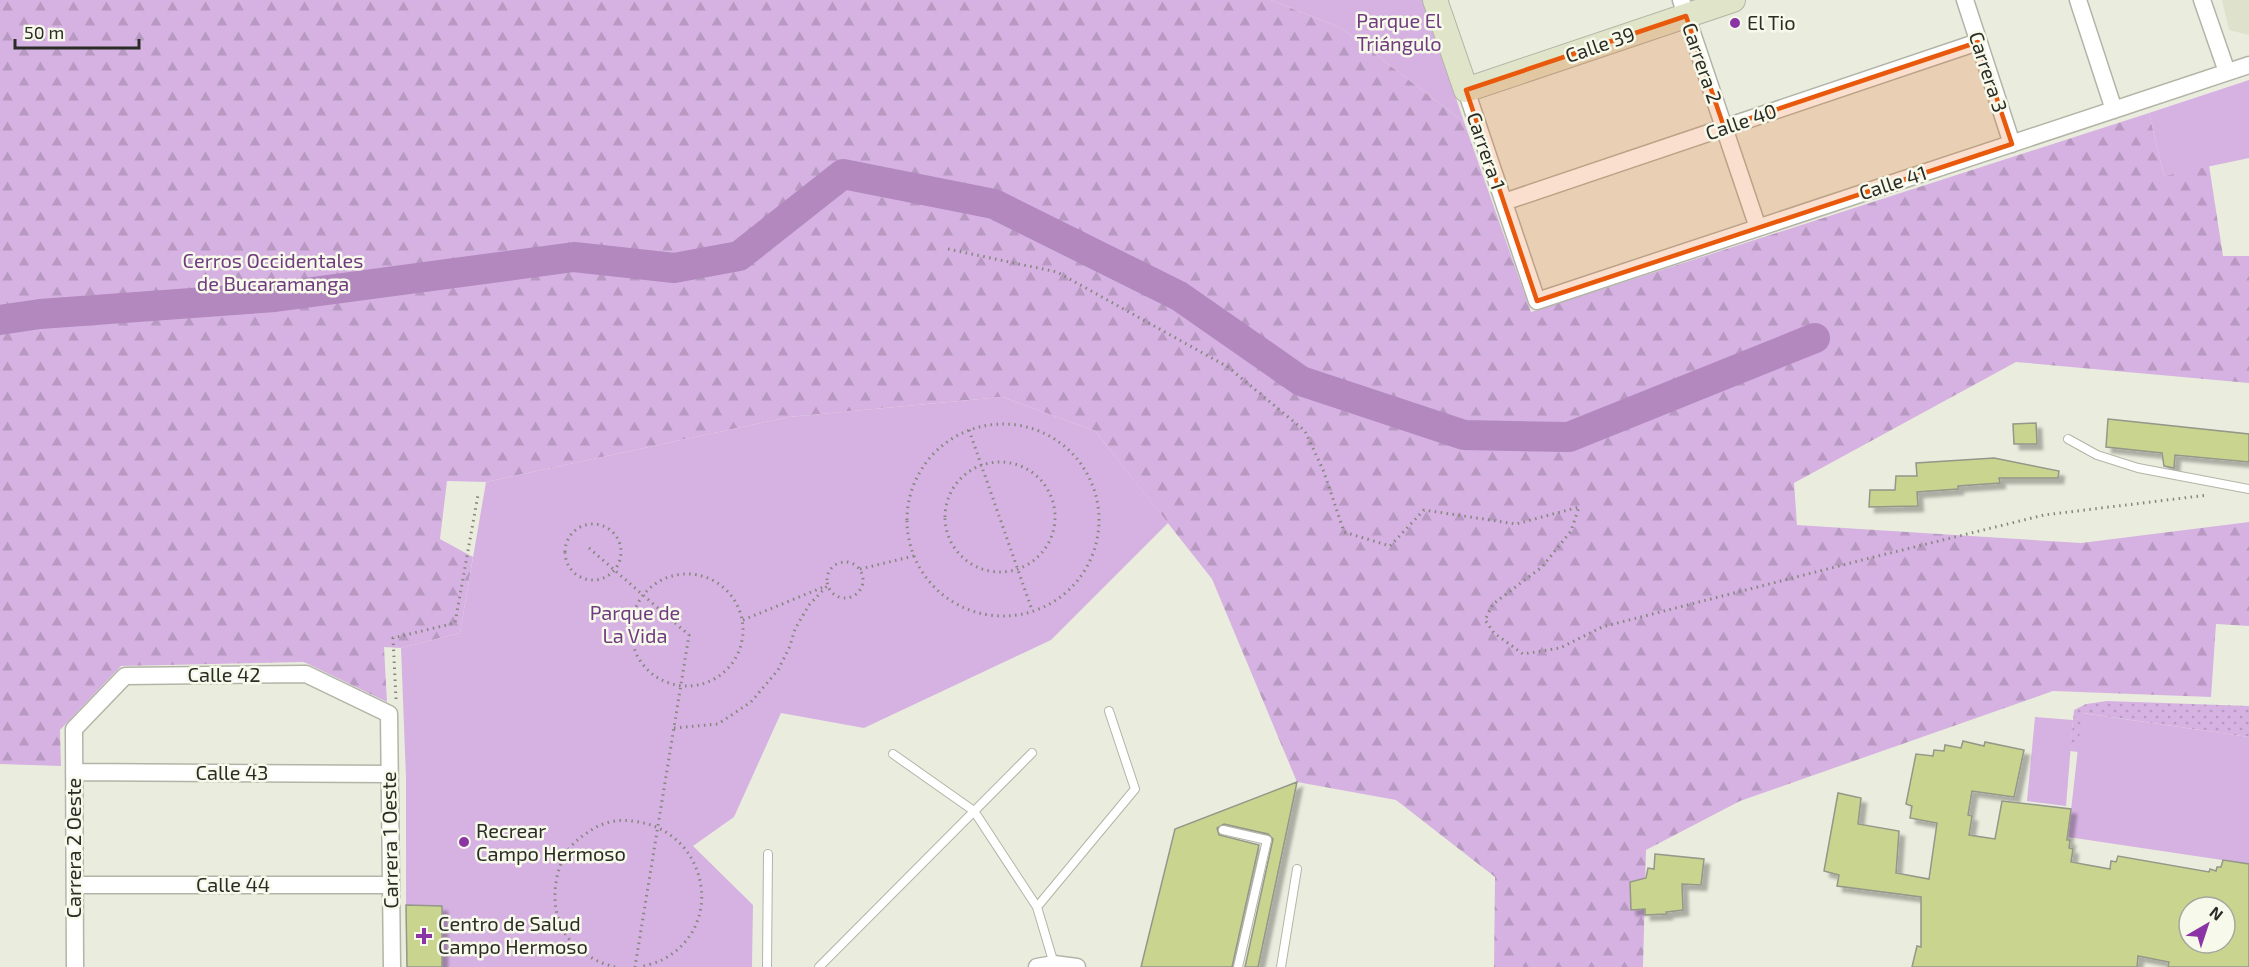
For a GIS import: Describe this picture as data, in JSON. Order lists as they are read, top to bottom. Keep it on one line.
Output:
{"streets":{"street":["Calle 39","Carrera 2","Carrera 3","Calle 40","Carrera 1","Calle 41","Calle 42","Calle 43","Carrera 1 Oeste","Carrera 2 Oeste","Calle 44"]},"crossings":[["Calle 39","Carrera 2"],["Calle 39","Carrera 1"],["Carrera 2","Calle 40"],["Carrera 2","Calle 41"],["Carrera 3","Calle 40"],["Carrera 3","Calle 41"],["Calle 40","Carrera 1"],["Carrera 1","Calle 41"],["Calle 42","Carrera 1 Oeste"],["Calle 42","Carrera 2 Oeste"],["Calle 43","Carrera 1 Oeste"],["Calle 43","Carrera 2 Oeste"],["Carrera 1 Oeste","Calle 44"],["Carrera 2 Oeste","Calle 44"]],"parks":["Parque El Triángulo","Cerros Occidentales de Bucaramanga","Parque de La Vida"],"places":{"other":["El Tio","Recrear Campo Hermoso"],"health":["Centro de Salud Campo Hermoso"]},"scale_bar":"50 m","north":"top right"}
